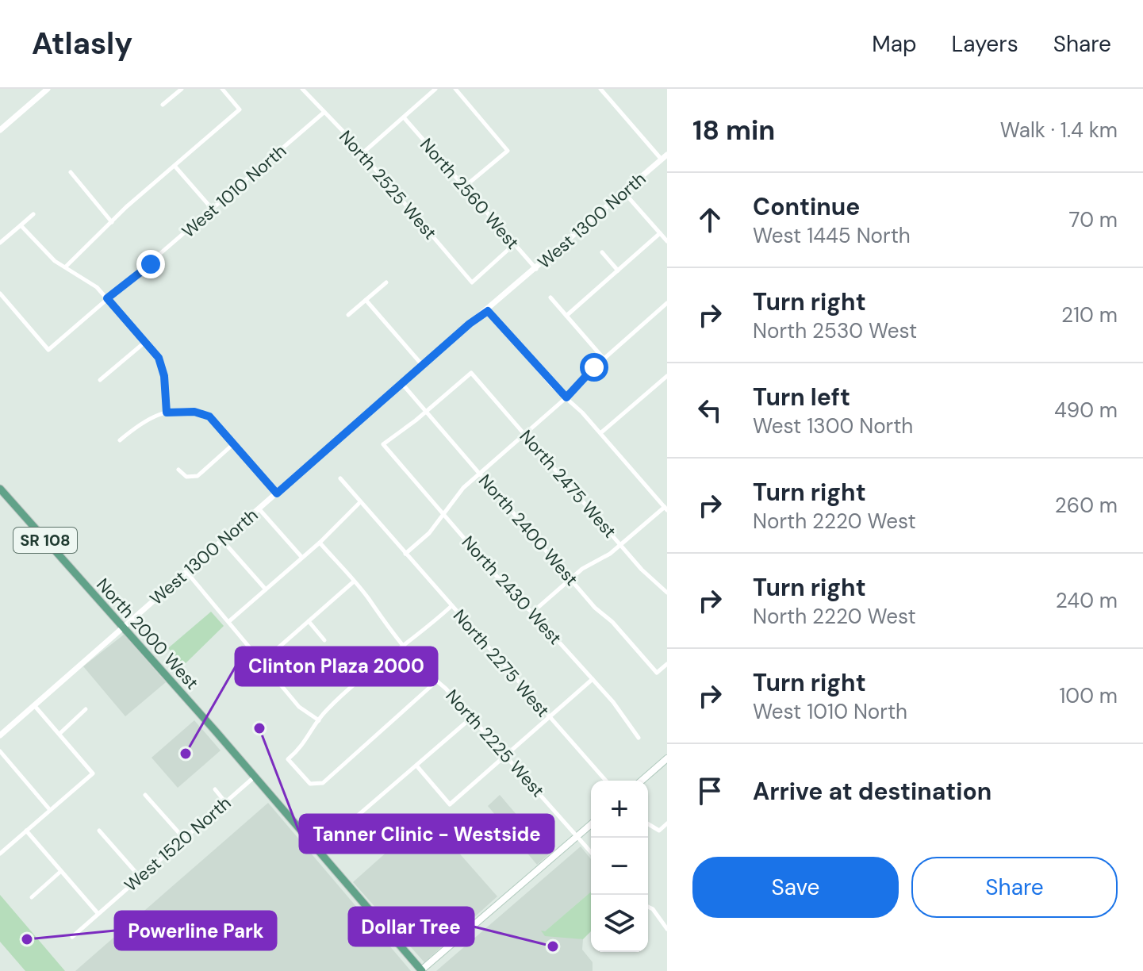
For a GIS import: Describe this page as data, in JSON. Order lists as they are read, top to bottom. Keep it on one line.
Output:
{"streets":{"main road":["SR 108","North 2000 West"],"street":["North 2525 West","West 1010 North","North 2560 West","West 1300 North","North 2475 West","North 2400 West","North 2430 West","North 2275 West","North 2225 West","West 1520 North"]},"crossings":[["North 2525 West","West 1010 North"],["North 2525 West","North 2560 West"],["North 2560 West","West 1300 North"],["West 1300 North","North 2400 West"],["West 1300 North","North 2000 West"],["North 2475 West","North 2400 West"],["North 2475 West","North 2430 West"],["North 2400 West","North 2430 West"],["North 2000 West","West 1520 North"]],"places":["Tanner Clinic - Westside","Clinton Plaza 2000","Powerline Park","Dollar Tree"],"page":{"header":"Atlasly","nav":["Map","Layers","Share"],"heading":["18 min","Walk · 1.4 km"],"list":[["Continue","West 1445 North","70 m"],["Turn right","North 2530 West","210 m"],["Turn left","West 1300 North","490 m"],["Turn right","North 2220 West","260 m"],["Turn right","North 2220 West","240 m"],["Turn right","West 1010 North","100 m"],"Arrive at destination"],"map_buttons":["+","−"],"buttons":["Save","Share"]}}
